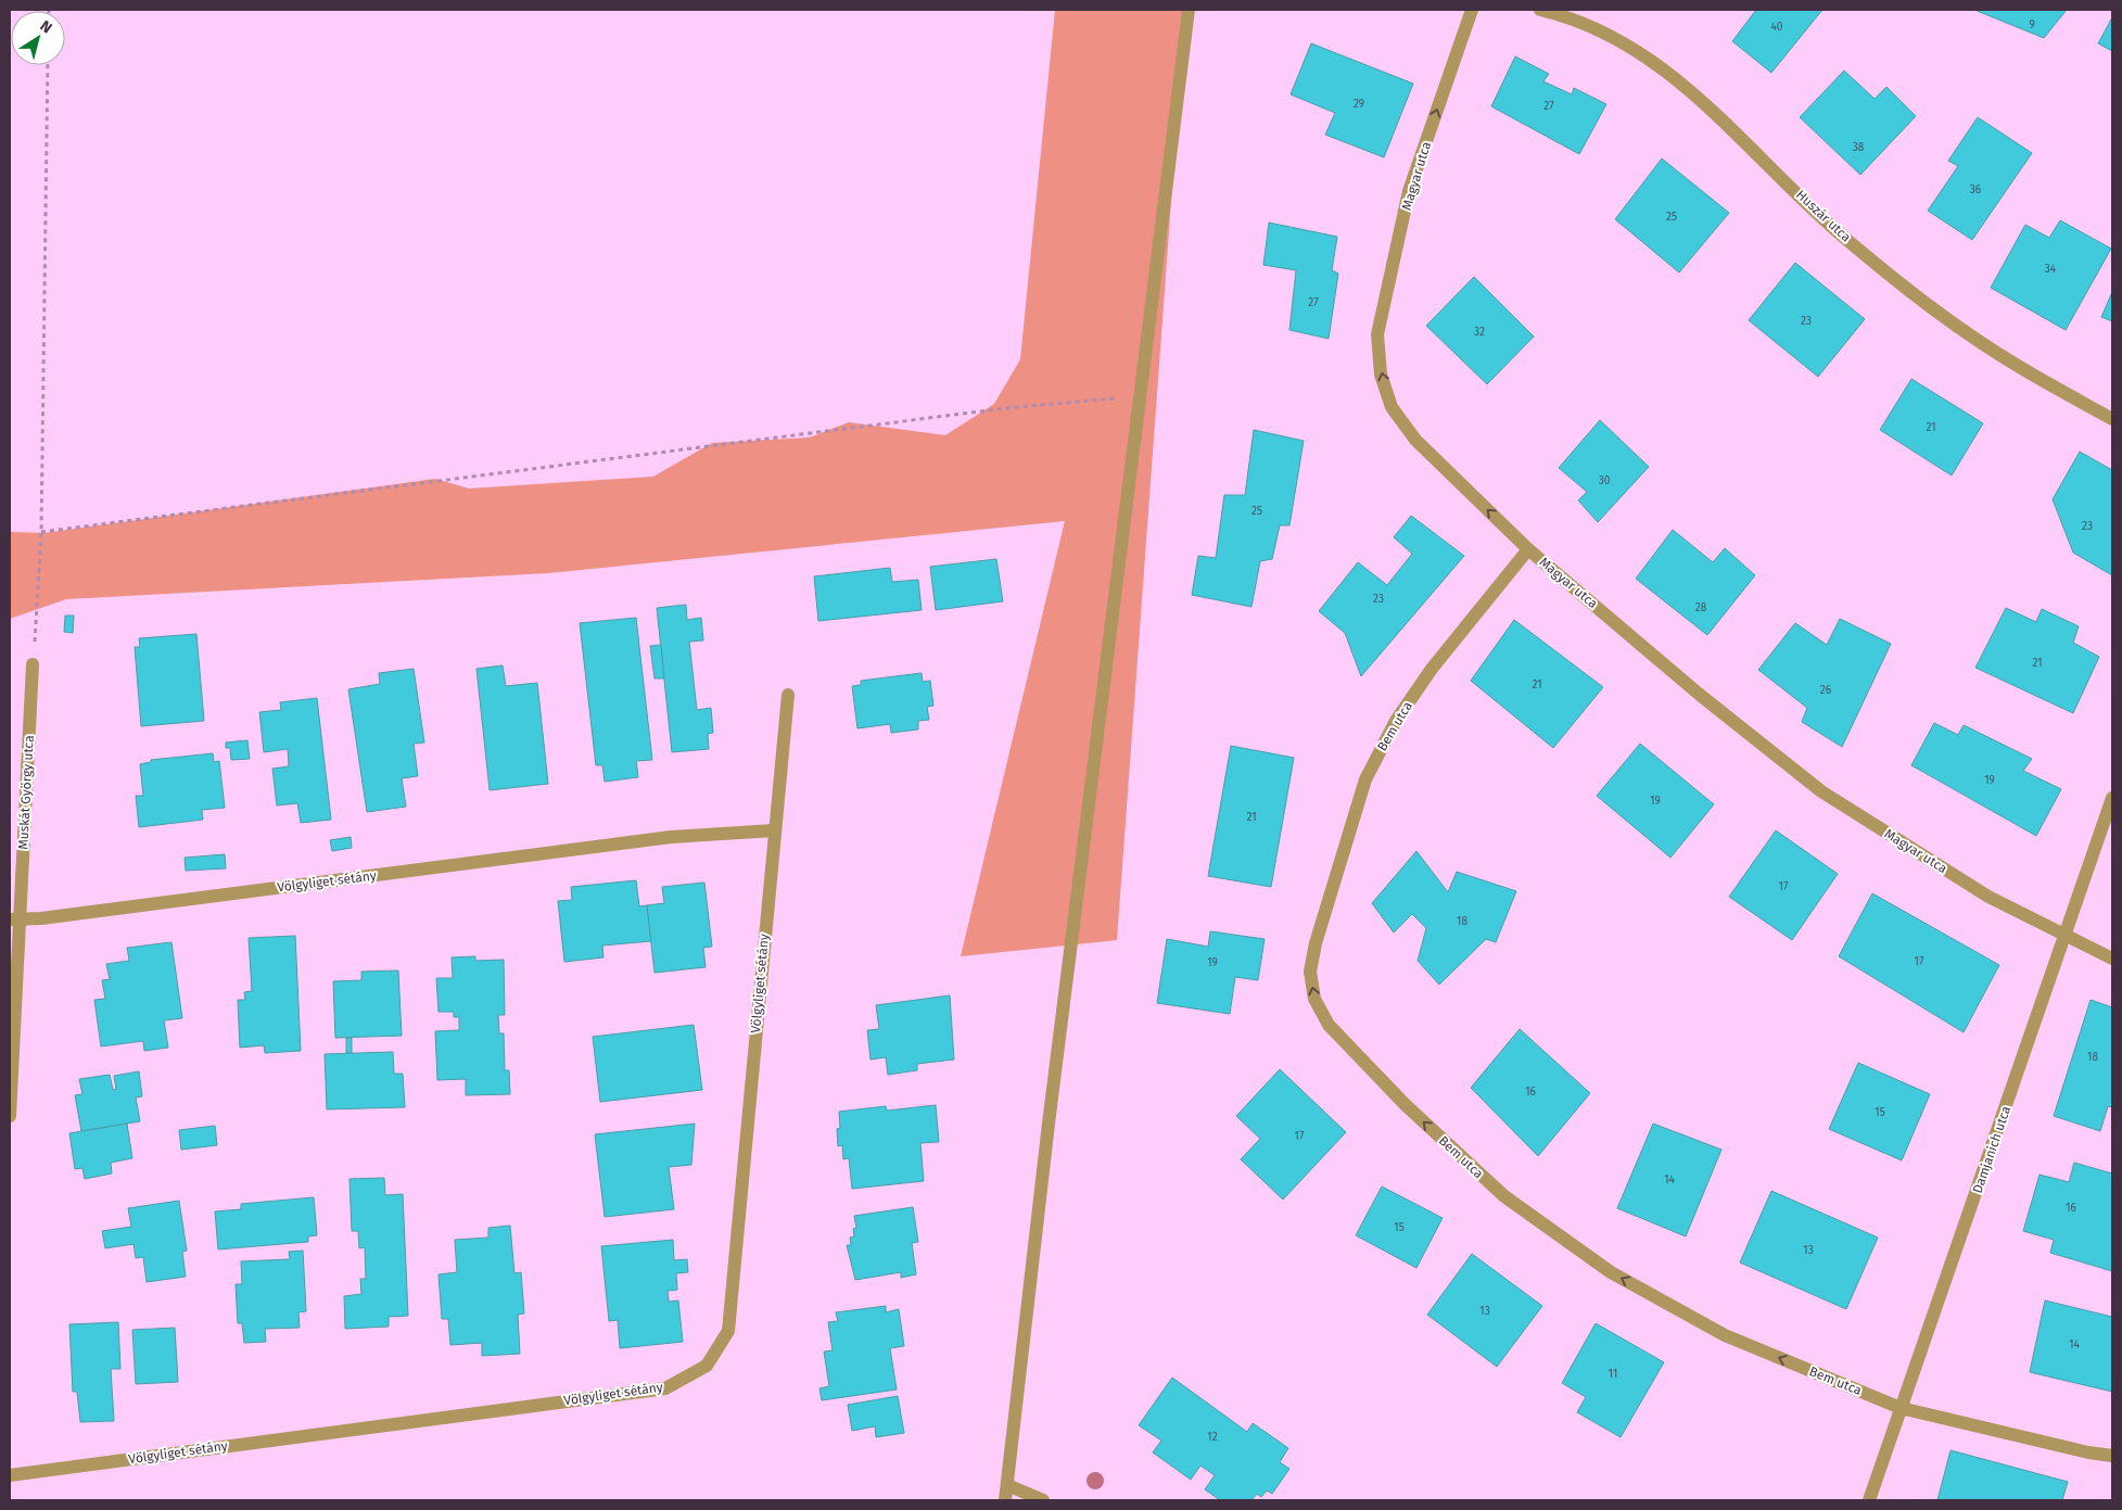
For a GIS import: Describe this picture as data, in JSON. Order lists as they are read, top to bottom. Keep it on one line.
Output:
{"streets":{"street":["Magyar utca","Huszár utca","Bem utca","Muskát György utca","Völgyliget sétány","Damjanich utca"]},"crossings":[["Magyar utca","Bem utca"],["Magyar utca","Damjanich utca"],["Bem utca","Damjanich utca"],["Muskát György utca","Völgyliget sétány"]],"one_way":["Magyar utca"],"house_numbers":["9","40","29","27","38","36","25","34","27","23","32","21","30","25","23","23","28","21","21","26","19","19","21","17","18","17","19","18","16","15","17","14","16","15","13","13","14","11","12"],"north":"top right"}
